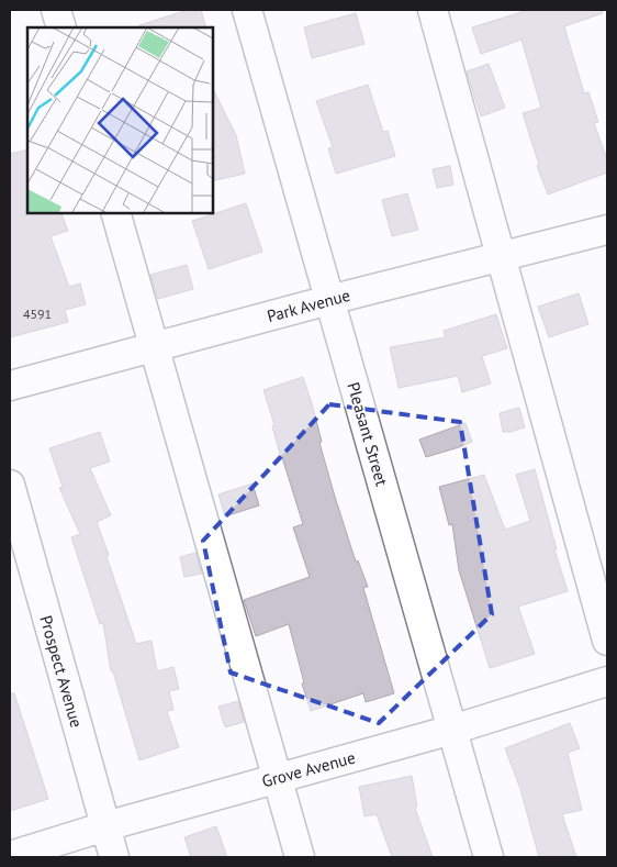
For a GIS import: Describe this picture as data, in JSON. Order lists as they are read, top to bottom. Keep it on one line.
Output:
{"streets":{"street":["Park Avenue","Pleasant Street","Prospect Avenue","Grove Avenue"]},"crossings":[["Park Avenue","Pleasant Street"],["Pleasant Street","Grove Avenue"],["Prospect Avenue","Grove Avenue"]],"house_numbers":["4591"]}
